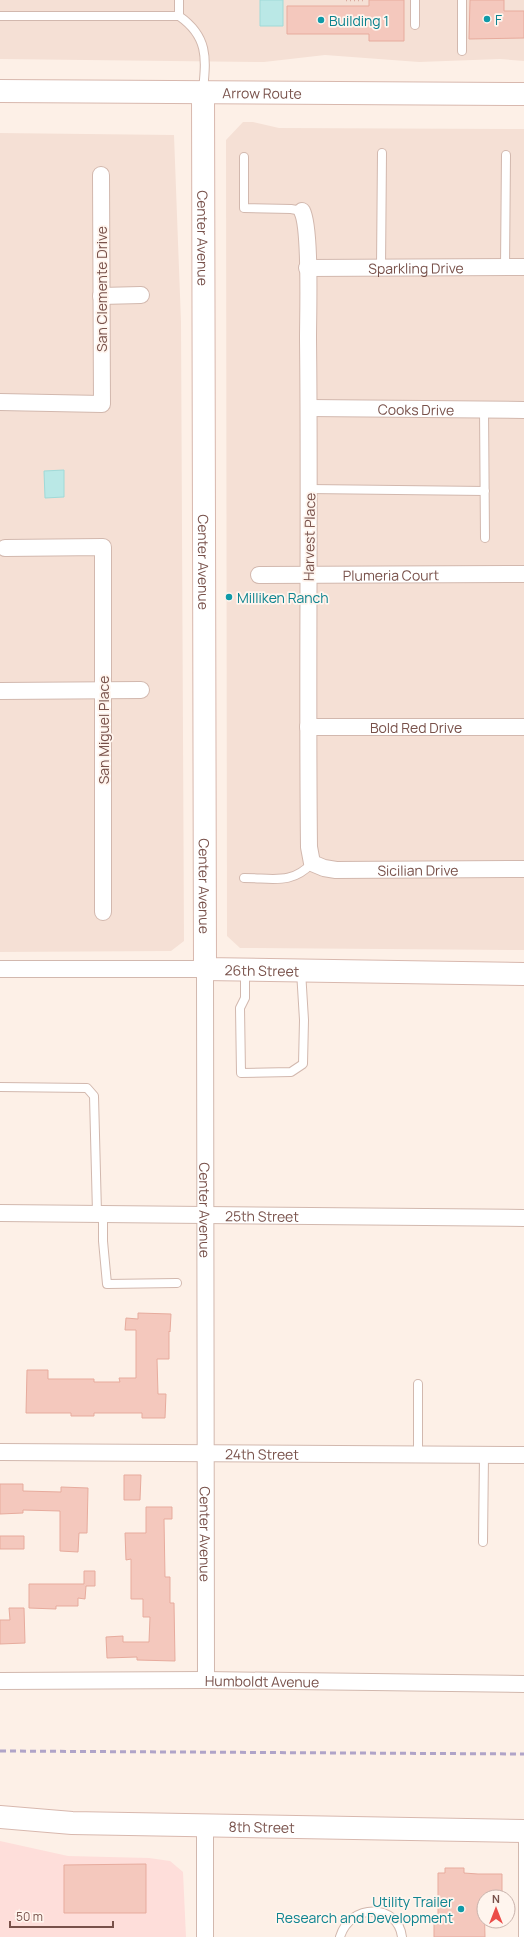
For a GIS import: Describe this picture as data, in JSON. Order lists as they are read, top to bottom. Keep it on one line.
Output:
{"streets":{"street":["Arrow Route","Center Avenue","Sparkling Drive","San Clemente Drive","Cooks Drive","Harvest Place","Plumeria Court","Bold Red Drive","San Miguel Place","Sicilian Drive","26th Street","25th Street","24th Street","Humboldt Avenue","8th Street"]},"crossings":[["Arrow Route","Center Avenue"],["Center Avenue","26th Street"],["Center Avenue","25th Street"],["Center Avenue","24th Street"],["Center Avenue","Humboldt Avenue"],["Sparkling Drive","Harvest Place"],["Cooks Drive","Harvest Place"],["Harvest Place","Plumeria Court"],["Harvest Place","Bold Red Drive"],["Harvest Place","Sicilian Drive"]],"places":["F","Building 1","Milliken Ranch","Utility Trailer Research and Development"],"scale_bar":"50 m","north":"top"}
